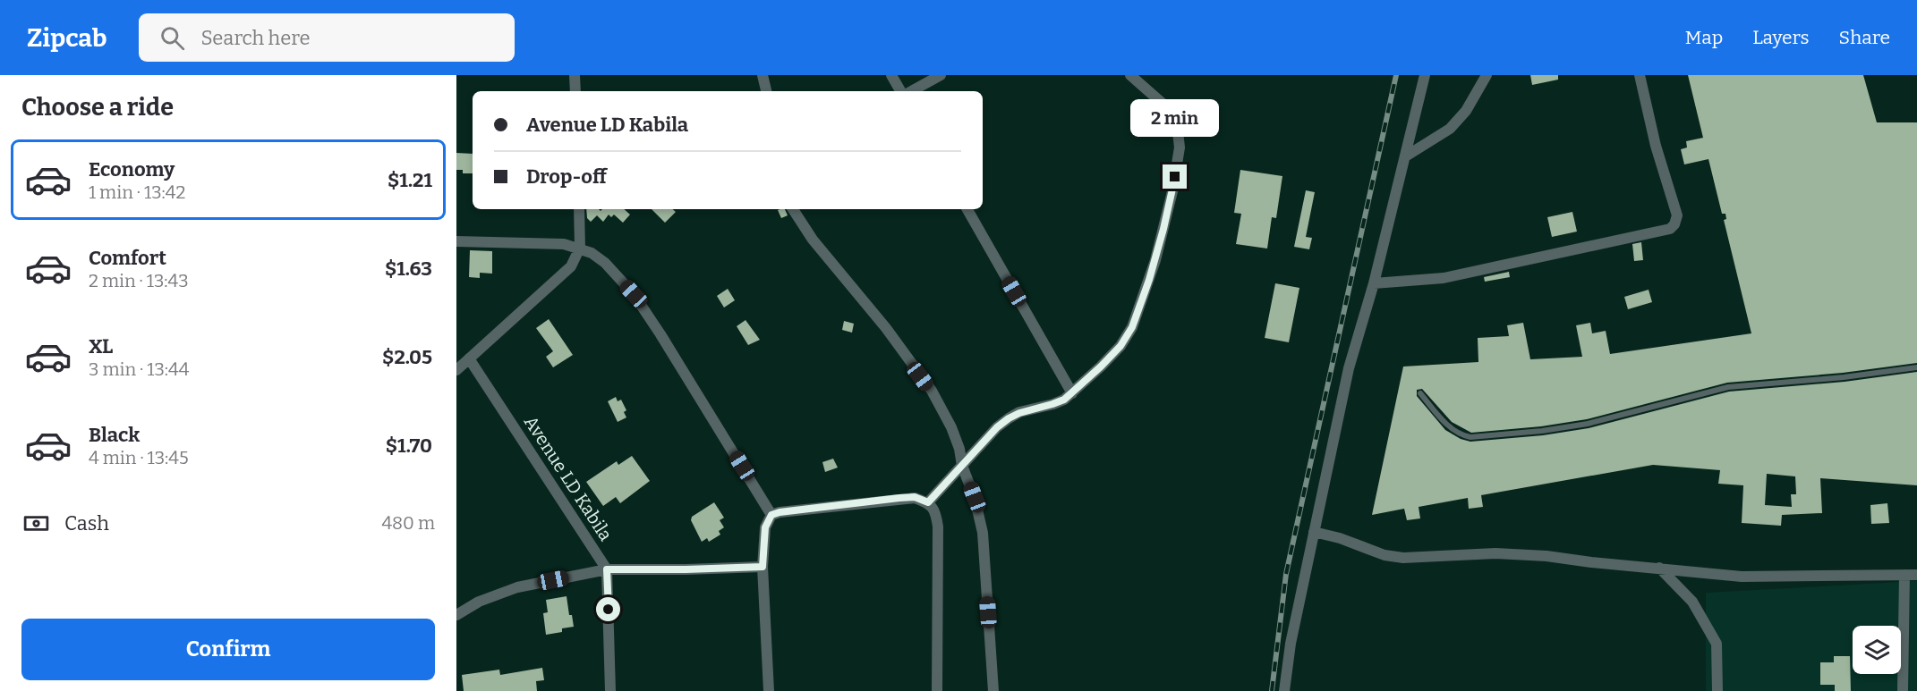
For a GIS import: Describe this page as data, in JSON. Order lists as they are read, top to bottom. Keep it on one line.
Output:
{"streets":{"street":["Avenue LD Kabila"]},"page":{"header":"Zipcab","search":"Search here","nav":["Map","Layers","Share"],"heading":"Choose a ride","banner":["Avenue LD Kabila","Drop-off"],"bubble":"2 min","list":[{"name":"Economy","note":"1 min · 13:42","value":"$1.21"},{"name":"Comfort","note":"2 min · 13:43","value":"$1.63"},{"name":"XL","note":"3 min · 13:44","value":"$2.05"},{"name":"Black","note":"4 min · 13:45","value":"$1.70"}],"pay":["Cash","480 m"],"buttons":"Confirm"}}
